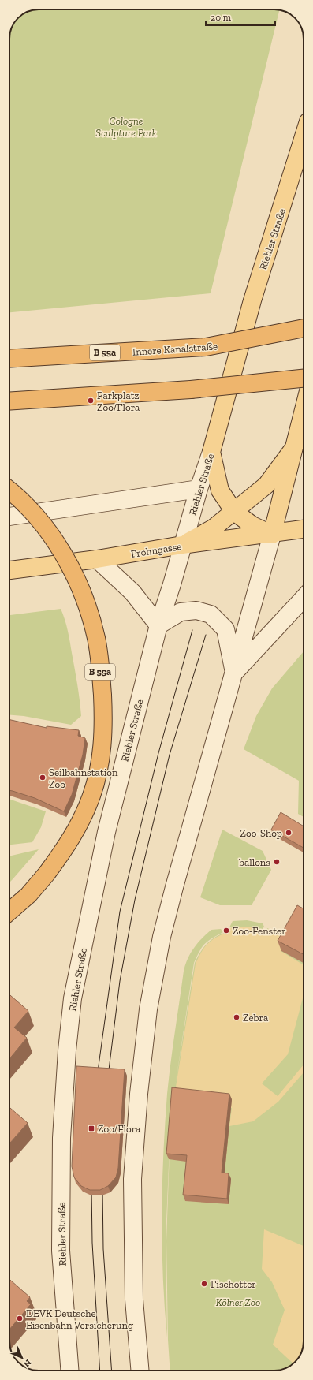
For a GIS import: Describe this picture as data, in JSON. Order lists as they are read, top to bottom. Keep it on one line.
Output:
{"streets":{"highway":["Innere Kanalstraße","B 55a"],"main road":["Riehler Straße","Frohngasse"]},"crossings":[["Riehler Straße","Frohngasse"],["Innere Kanalstraße","B 55a"]],"parks":["Cologne Sculpture Park","Kölner Zoo"],"places":{"other":["Parkplatz Zoo/Flora","Seilbahnstation Zoo","Zoo-Shop","ballons","Zoo-Fenster","Zebra","Fischotter","DEVK Deutsche Eisenbahn Versicherung"],"transit":["Zoo/Flora"]},"scale_bar":"20 m","north":"bottom right"}
